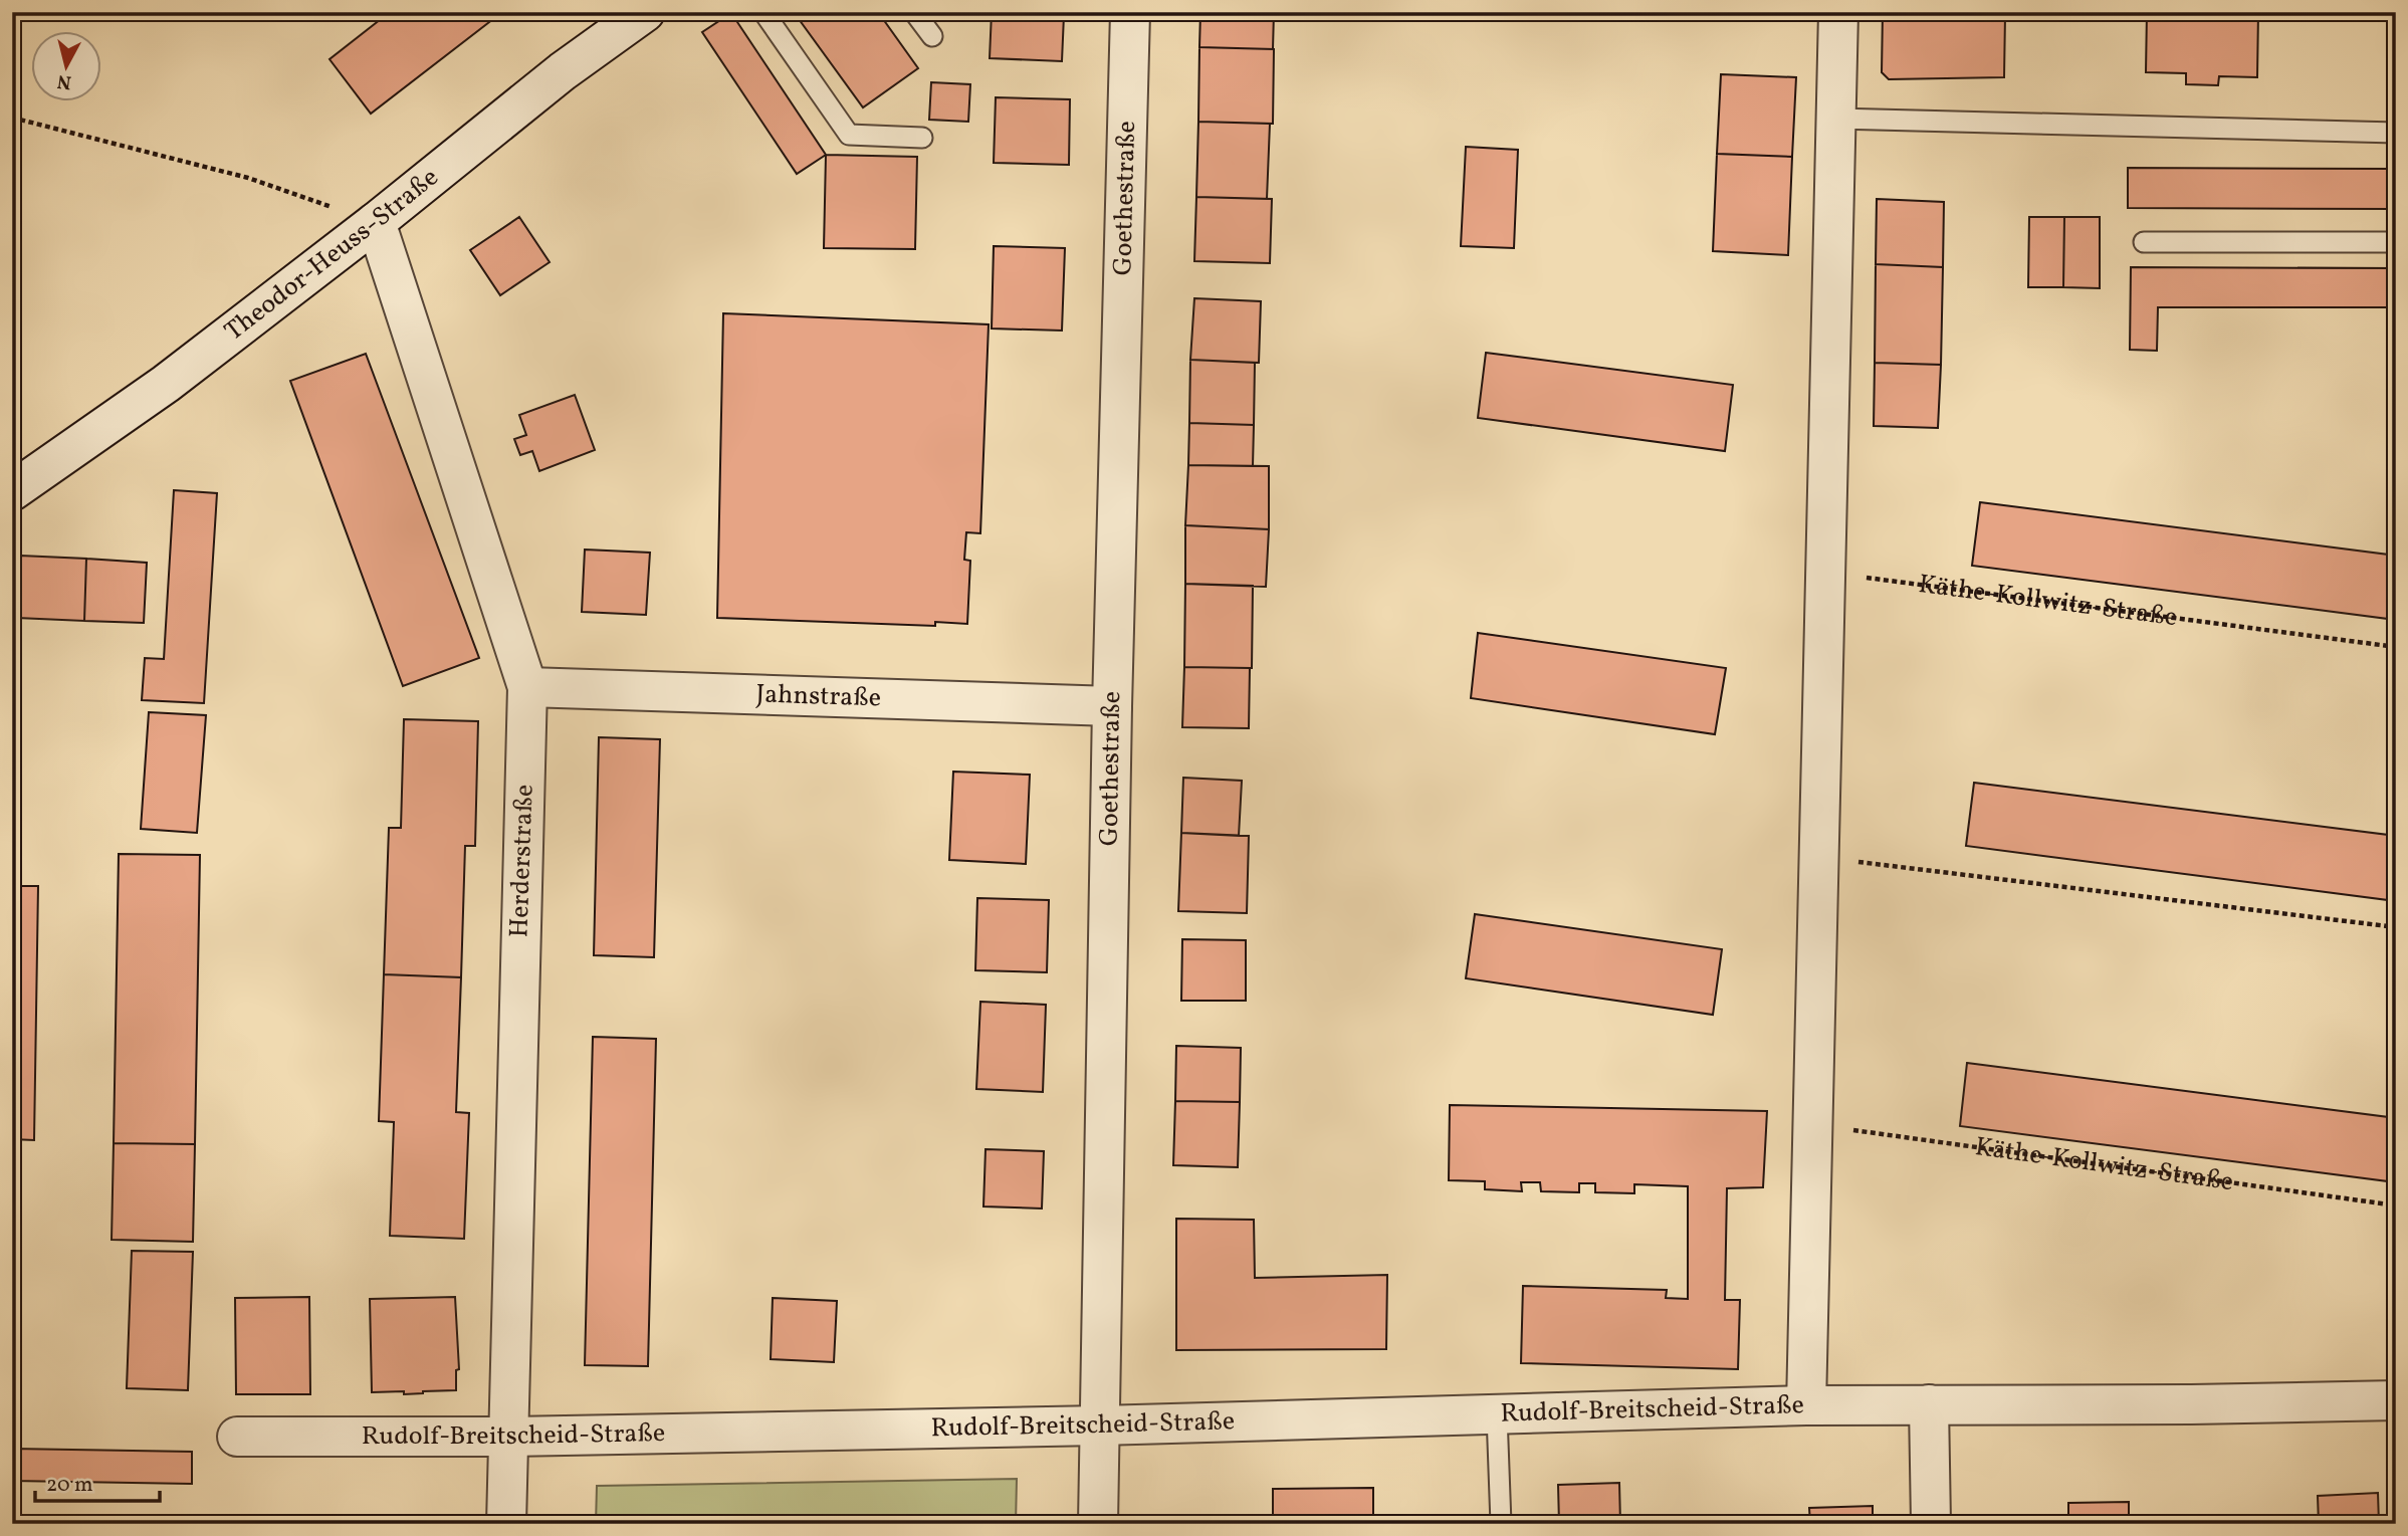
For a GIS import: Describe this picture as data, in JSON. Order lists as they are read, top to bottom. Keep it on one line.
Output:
{"streets":{"street":["Goethestraße","Theodor-Heuss-Straße","Jahnstraße","Herderstraße","Rudolf-Breitscheid-Straße"],"path":["Käthe-Kollwitz-Straße"]},"crossings":[["Goethestraße","Jahnstraße"],["Goethestraße","Rudolf-Breitscheid-Straße"],["Theodor-Heuss-Straße","Herderstraße"],["Jahnstraße","Herderstraße"],["Herderstraße","Rudolf-Breitscheid-Straße"]],"scale_bar":"20 m","north":"bottom"}
